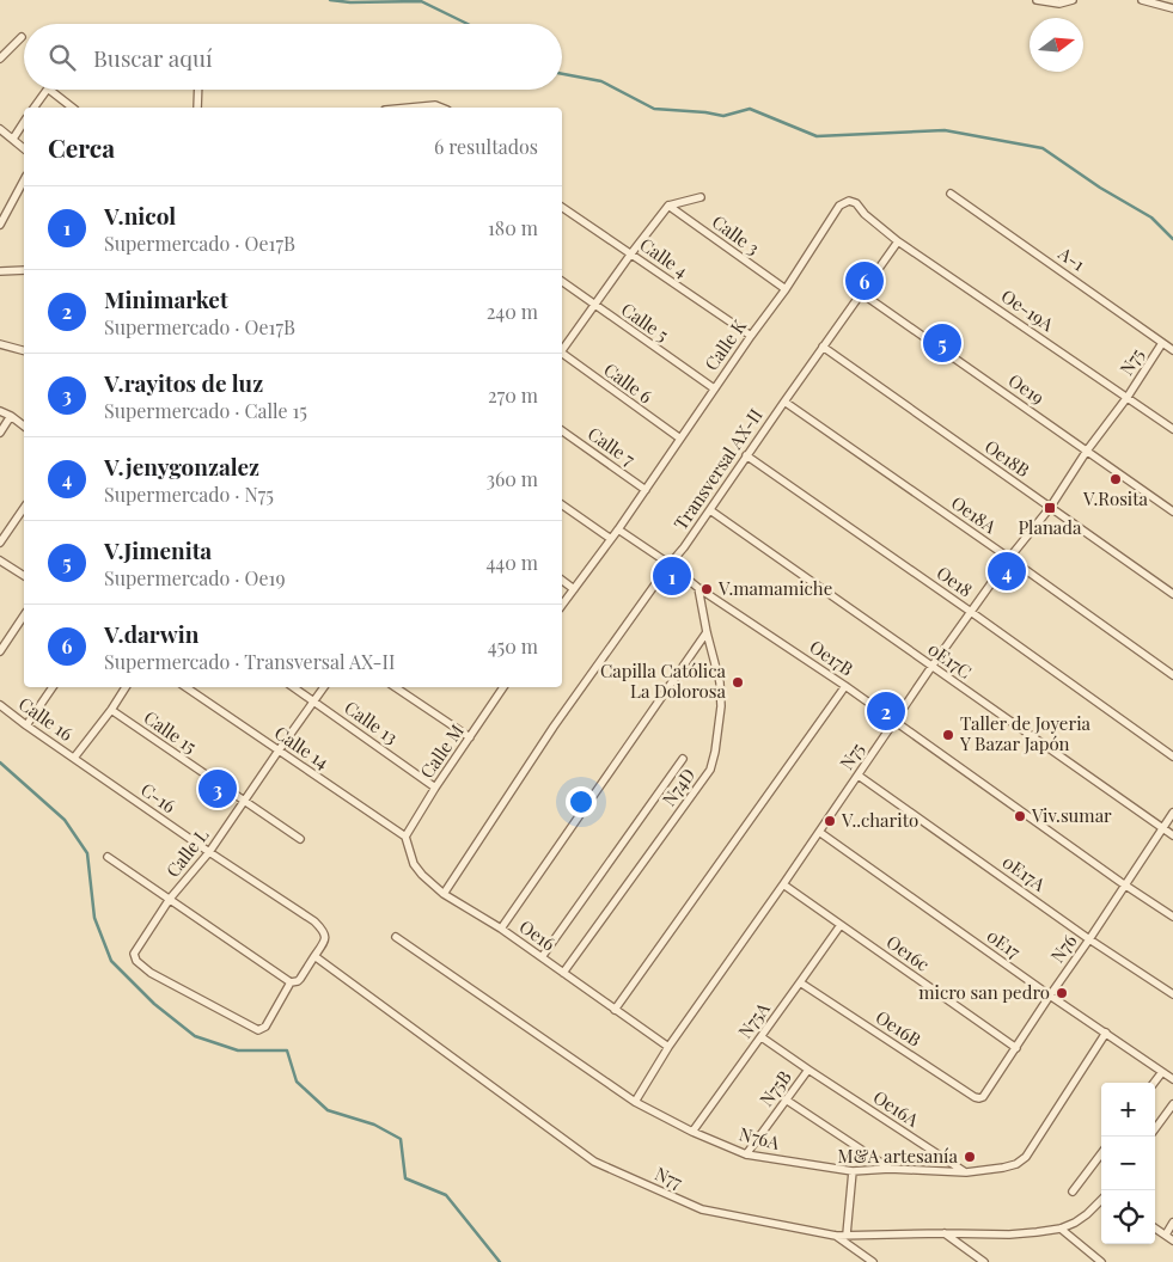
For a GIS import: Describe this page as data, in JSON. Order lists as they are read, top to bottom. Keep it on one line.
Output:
{"streets":{"street":["Calle 3","Calle 4","A-1","Oe-19A","Calle 5","Calle K","N75","Calle 6","Oe19","Calle 7","Oe18B","Transversal AX-II","Oe18A","Oe18","Oe17B","0E17C","Calle 16","Calle 13","Calle 15","Calle 14","Calle M","N74D","C-16","Calle L","0E17A","Oe16","0E17","N76","Oe16c","N75A","Oe16B","N75B","Oe16A","N76A","N77"]},"crossings":[["Calle 3","Calle K"],["Calle 4","Calle K"],["A-1","N75"],["Oe-19A","Calle K"],["Oe-19A","N75"],["Oe-19A","Transversal AX-II"],["Calle 5","Calle K"],["Calle K","Calle 6"],["Calle K","Calle 7"],["Calle K","Oe17B"],["N75","Oe19"],["N75","Oe18B"],["N75","Oe18A"],["N75","Oe18"],["N75","Oe17B"],["N75","0E17C"],["N75","0E17A"],["N75","Oe16"],["N75","0E17"],["N75","Oe16c"],["N75","N76A"],["Oe19","Transversal AX-II"],["Oe18B","Transversal AX-II"],["Transversal AX-II","Oe18A"],["Transversal AX-II","Oe18"],["Transversal AX-II","Oe17B"],["Transversal AX-II","0E17C"],["Transversal AX-II","Oe16"],["Oe17B","N74D"],["Oe17B","N76"],["0E17C","N76"],["Calle 16","C-16"],["Calle 13","Calle M"],["Calle 13","Calle L"],["Calle 15","Calle L"],["Calle 14","Calle M"],["Calle 14","Calle L"],["Calle 14","Oe16"],["Calle M","Oe16"],["N74D","Oe16"],["C-16","Calle L"],["C-16","N77"],["0E17A","N76"],["0E17","N76"],["0E17","N76A"],["N76","Oe16c"],["N76","Oe16B"],["Oe16c","N75A"],["N75A","Oe16B"],["N75A","Oe16A"],["N75A","N76A"],["N75B","Oe16A"],["N75B","N76A"],["Oe16A","N76A"]],"places":{"other":["V.Rosita","V.mamamiche","Capilla Católica La Dolorosa","Taller de Joyeria Y Bazar Japón","Viv.sumar","V..charito","micro san pedro","M&A artesanía"],"transit":["Planada"]},"north":"right","page":{"search":"Buscar aquí","heading":["Cerca","6 resultados"],"list":[{"mark":"1","name":"V.nicol","note":"Supermercado · Oe17B","value":"180 m"},{"mark":"2","name":"Minimarket","note":"Supermercado · Oe17B","value":"240 m"},{"mark":"3","name":"V.rayitos de luz","note":"Supermercado · Calle 15","value":"270 m"},{"mark":"4","name":"V.jenygonzalez","note":"Supermercado · N75","value":"360 m"},{"mark":"5","name":"V.Jimenita","note":"Supermercado · Oe19","value":"440 m"},{"mark":"6","name":"V.darwin","note":"Supermercado · Transversal AX-II","value":"450 m"}],"pins":["6","5","4","1","2","3"],"map_buttons":["+","−"]}}
